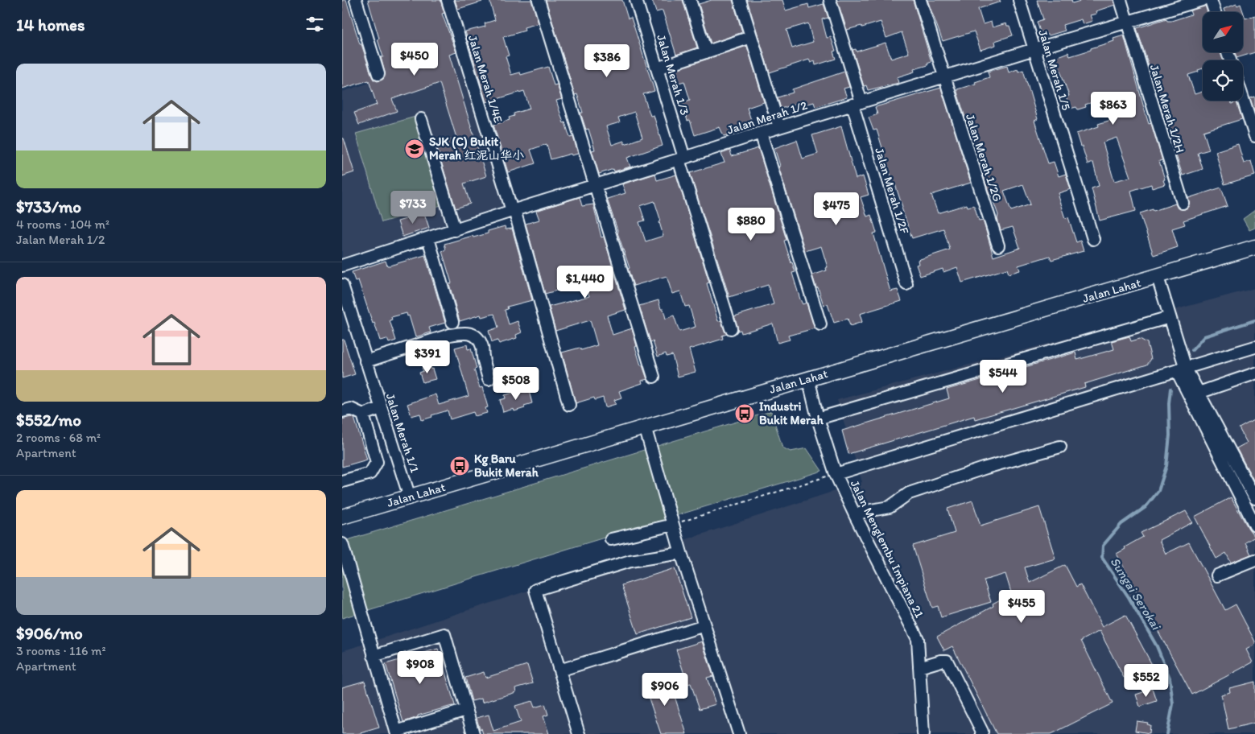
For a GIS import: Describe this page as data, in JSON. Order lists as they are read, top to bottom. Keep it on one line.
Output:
{"streets":{"main road":["Jalan Lahat"],"street":["Jalan Merah 1/5","Jalan Merah 1/3","Jalan Merah 1/4E","Jalan Merah 1/2H","Jalan Merah 1/2","Jalan Merah 1/2G","Jalan Merah 1/2F","Jalan Merah 1/1","Jalan Menglembu Impiana 21"]},"crossings":[["Jalan Merah 1/5","Jalan Merah 1/2"],["Jalan Merah 1/3","Jalan Merah 1/2"],["Jalan Merah 1/4E","Jalan Merah 1/2"],["Jalan Merah 1/2H","Jalan Merah 1/2"],["Jalan Merah 1/2","Jalan Merah 1/2G"],["Jalan Merah 1/2","Jalan Merah 1/2F"],["Jalan Lahat","Jalan Merah 1/1"],["Jalan Lahat","Jalan Menglembu Impiana 21"]],"water":["Sungai Serokai"],"places":{"school or university":["SJK (C) Bukit Merah 红泥山华小"],"bus stop":["Industri Bukit Merah","Kg Baru Bukit Merah"]},"north":"top right","page":{"heading":"14 homes","price":["$450","$386","$863","$733","$475","$880","$1,440","$391","$544","$508","$455","$908","$552","$906"],"list":[{"name":"$733/mo","note":"4 rooms · 104 m² · Jalan Merah 1/2"},{"name":"$552/mo","note":"2 rooms · 68 m² · Apartment"},{"name":"$906/mo","note":"3 rooms · 116 m² · Apartment"}]}}
